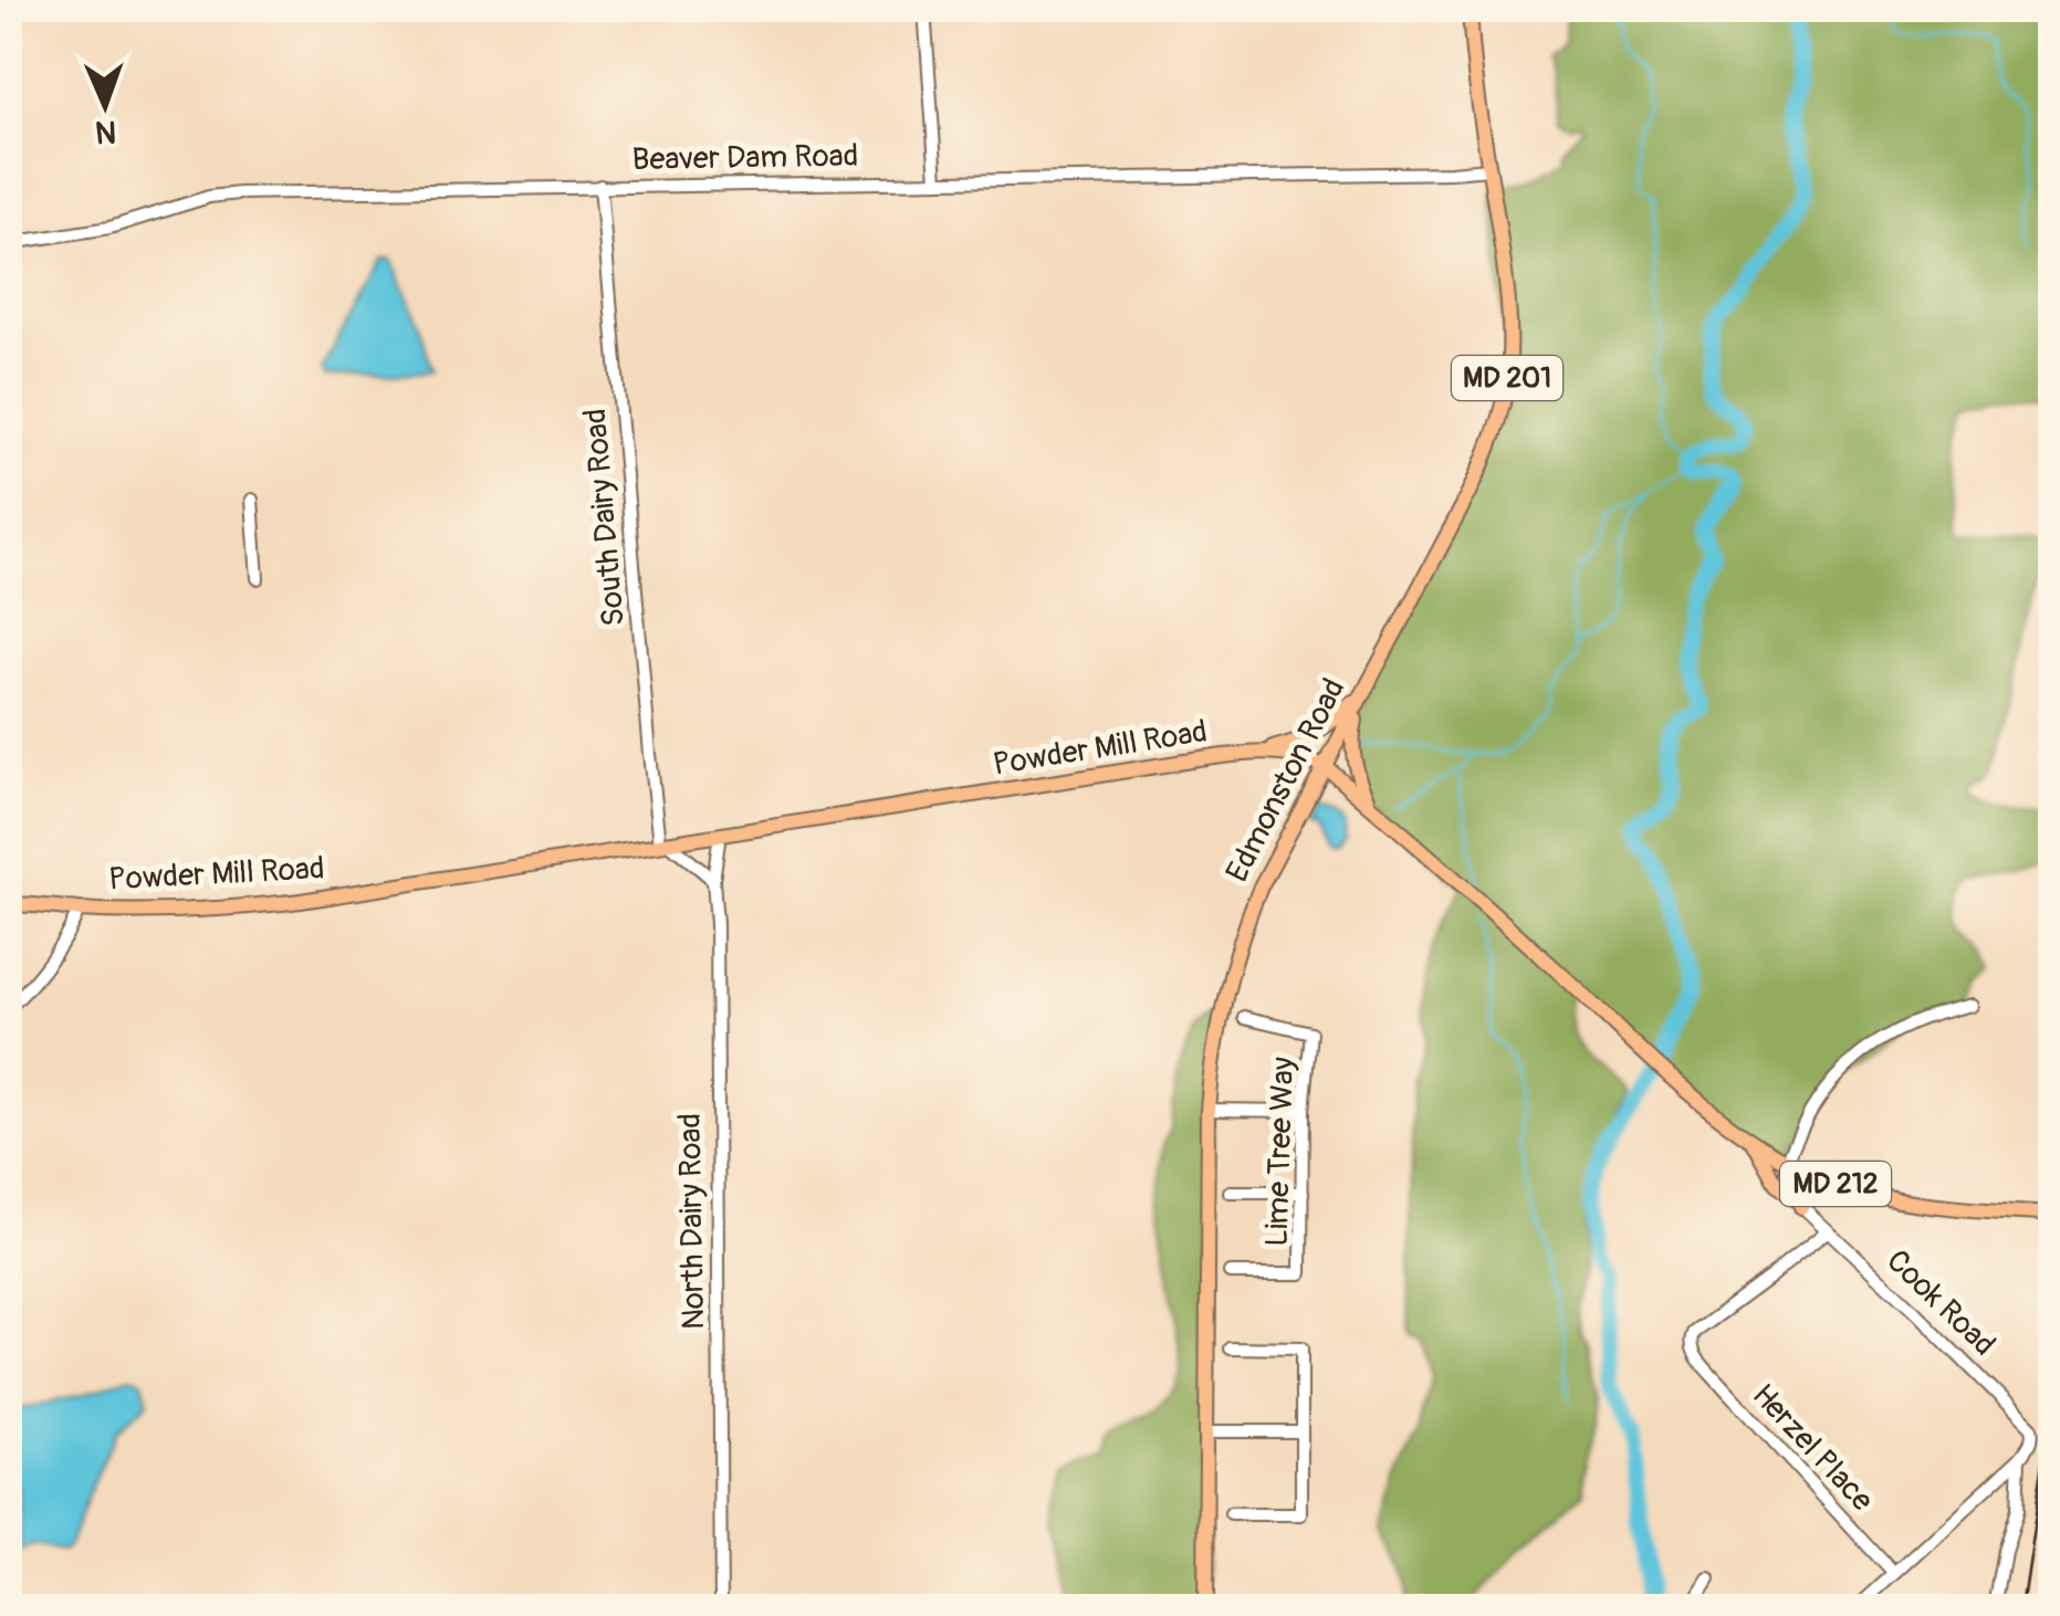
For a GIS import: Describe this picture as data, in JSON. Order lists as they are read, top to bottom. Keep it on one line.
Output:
{"streets":{"main road":["MD 201","Powder Mill Road","Edmonston Road","MD 212"],"street":["Beaver Dam Road","South Dairy Road","Lime Tree Way","North Dairy Road","Cook Road","Herzel Place"]},"crossings":[["Beaver Dam Road","South Dairy Road"],["Beaver Dam Road","Edmonston Road"],["South Dairy Road","Powder Mill Road"],["Powder Mill Road","Edmonston Road"],["Powder Mill Road","North Dairy Road"],["Cook Road","Herzel Place"]],"north":"bottom"}
